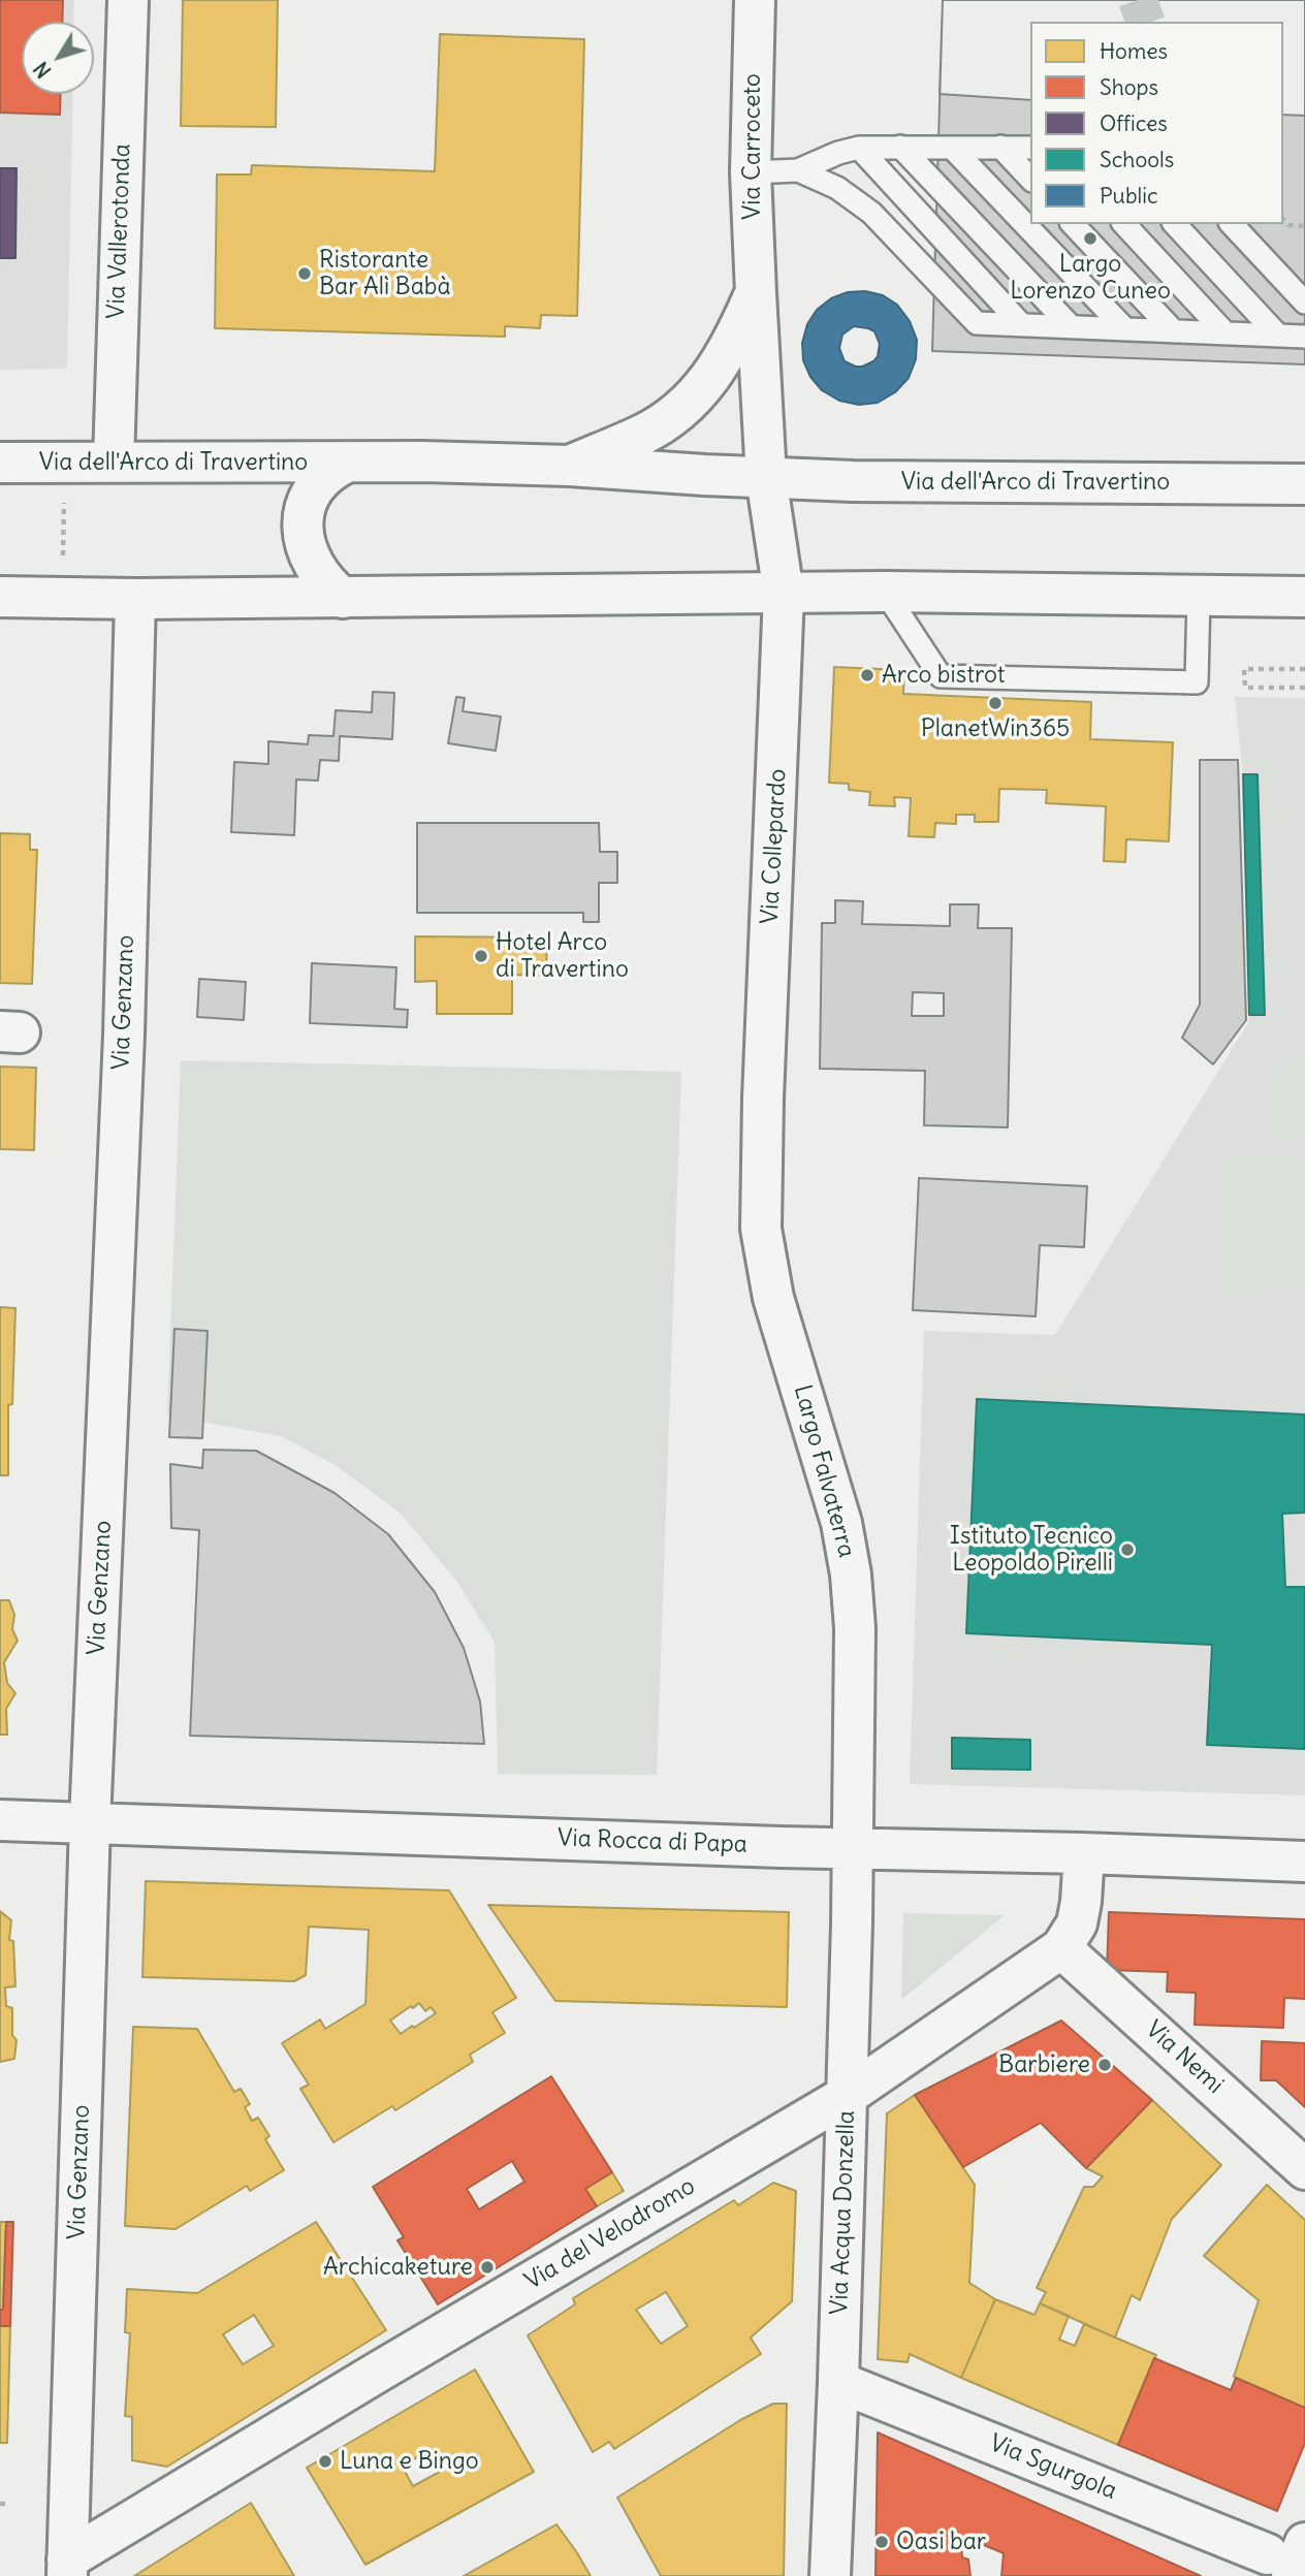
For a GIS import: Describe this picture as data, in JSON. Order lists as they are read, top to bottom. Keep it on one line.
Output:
{"streets":{"street":["Via Carroceto","Via Vallerotonda","Via dell'Arco di Travertino","Via Collepardo","Via Genzano","Largo Falvaterra","Via Rocca di Papa","Via Nemi","Via Acqua Donzella","Via del Velodromo","Via Sgurgola"]},"crossings":[["Via Carroceto","Via dell'Arco di Travertino"],["Via Vallerotonda","Via dell'Arco di Travertino"],["Via Collepardo","Largo Falvaterra"],["Via Genzano","Via Rocca di Papa"],["Via Genzano","Via del Velodromo"],["Largo Falvaterra","Via Rocca di Papa"],["Largo Falvaterra","Via Acqua Donzella"],["Via Rocca di Papa","Via Acqua Donzella"],["Via Rocca di Papa","Via del Velodromo"],["Via Nemi","Via del Velodromo"],["Via Acqua Donzella","Via del Velodromo"],["Via Acqua Donzella","Via Sgurgola"]],"places":["Largo Lorenzo Cuneo","Ristorante Bar Alì Babà","Arco bistrot","PlanetWin365","Hotel Arco di Travertino","Istituto Tecnico Leopoldo Pirelli","Barbiere","Archicaketure","Luna e Bingo","Oasi bar"],"legend":["Homes","Shops","Offices","Schools","Public"],"north":"bottom left"}
